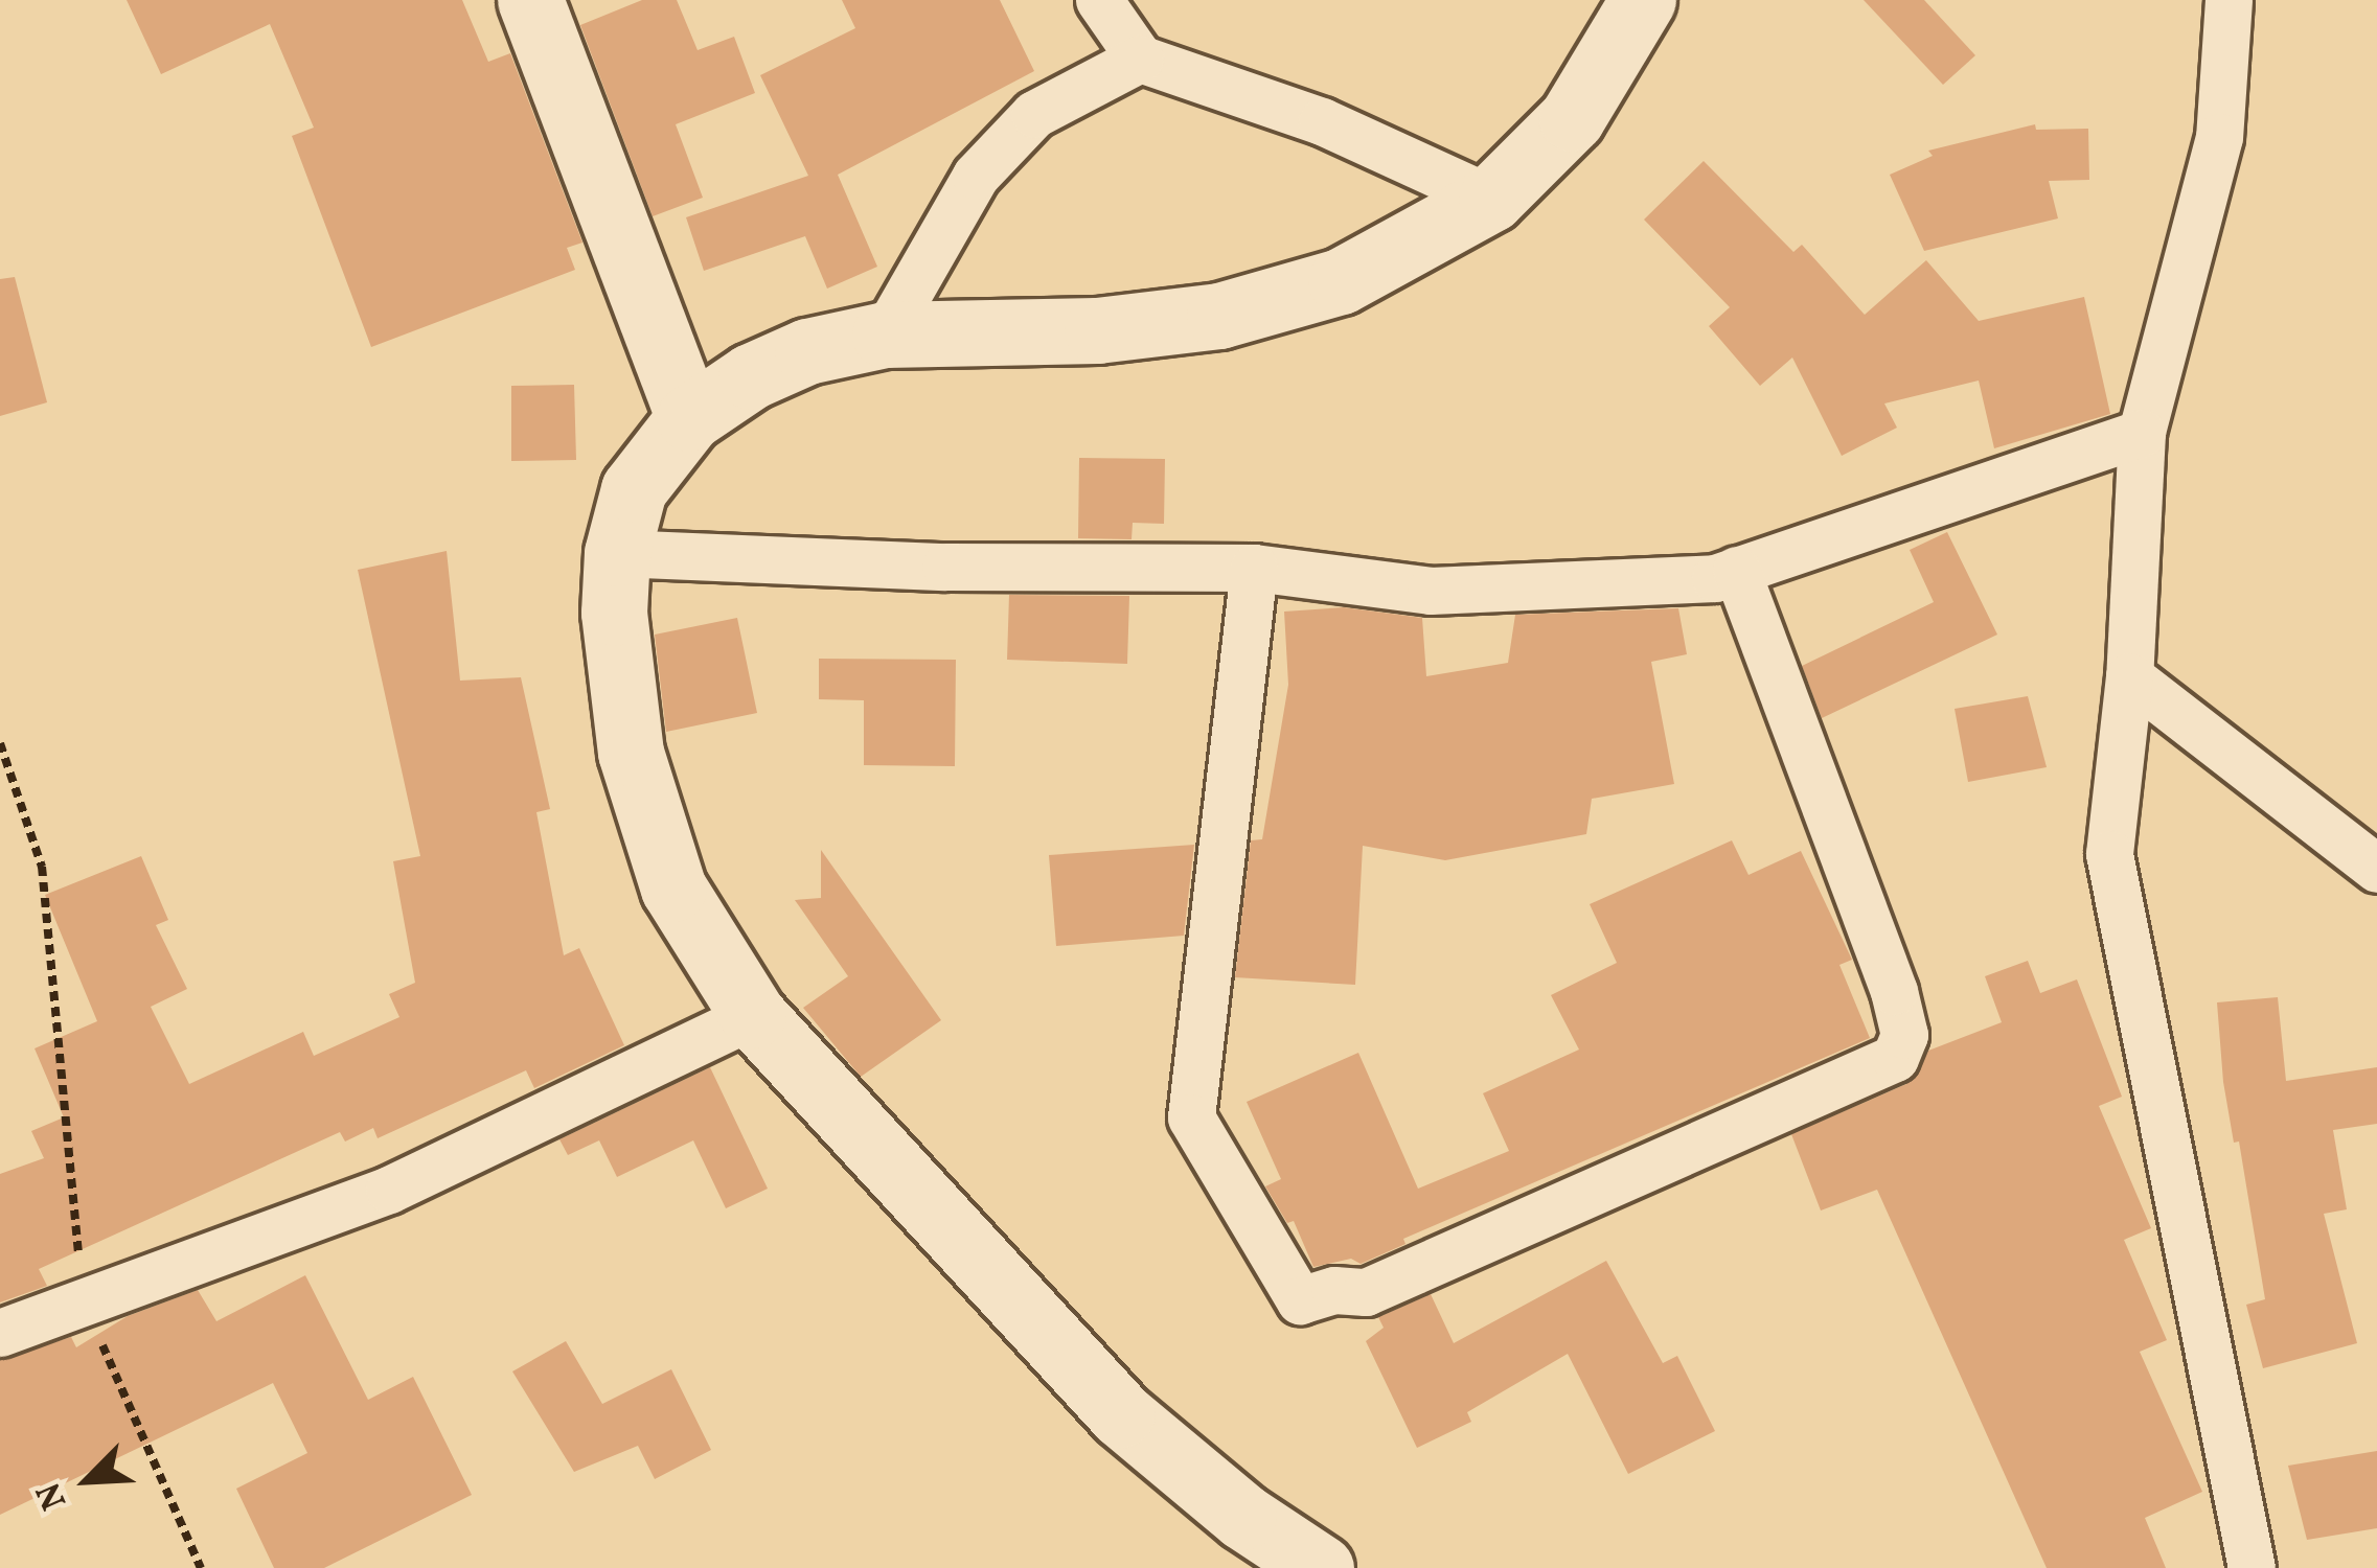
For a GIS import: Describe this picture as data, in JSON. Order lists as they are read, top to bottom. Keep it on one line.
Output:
{"north":"bottom left"}
